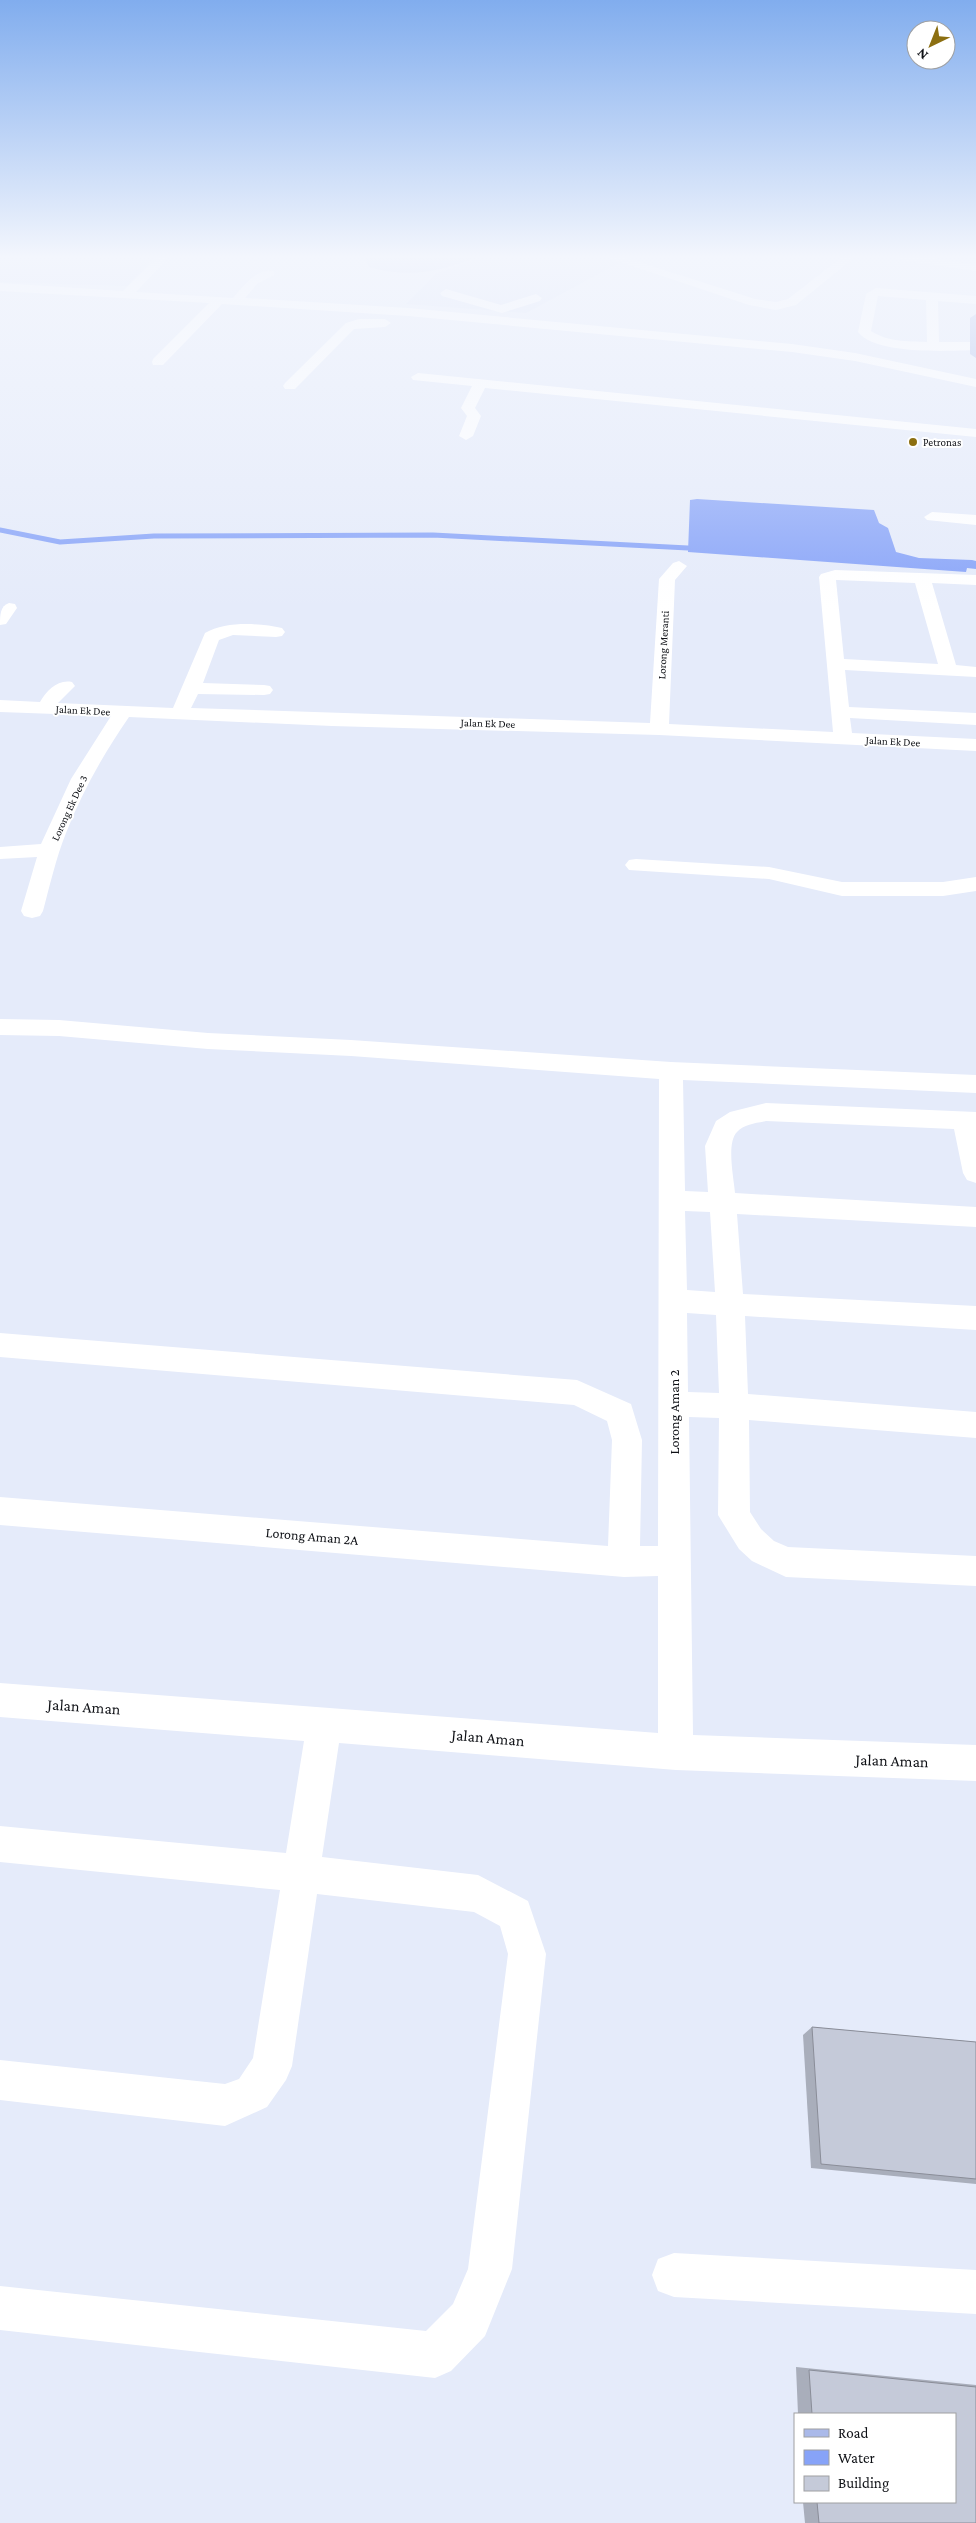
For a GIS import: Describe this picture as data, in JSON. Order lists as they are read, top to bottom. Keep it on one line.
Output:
{"streets":{"street":["Lorong Meranti","Jalan Ek Dee","Lorong Ek Dee 3","Lorong Aman 2","Lorong Aman 2A","Jalan Aman"]},"crossings":[["Lorong Meranti","Jalan Ek Dee"],["Jalan Ek Dee","Lorong Ek Dee 3"],["Lorong Aman 2","Lorong Aman 2A"],["Lorong Aman 2","Jalan Aman"]],"places":["Petronas"],"legend":["Road","Water","Building"],"north":"bottom left"}
